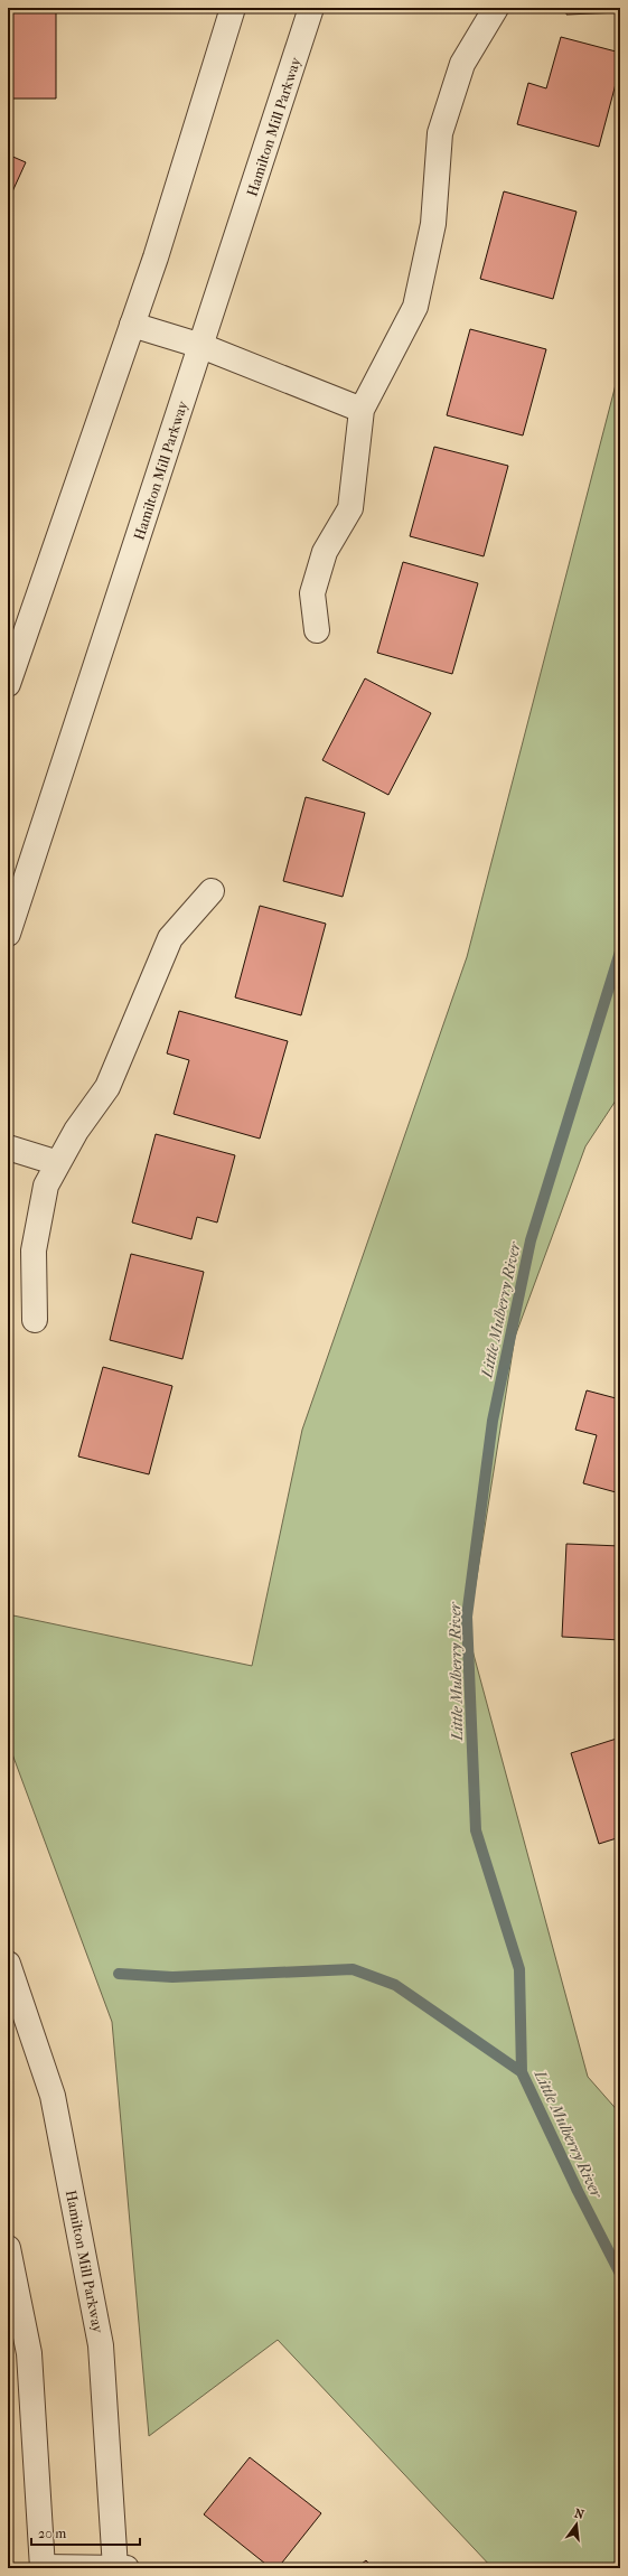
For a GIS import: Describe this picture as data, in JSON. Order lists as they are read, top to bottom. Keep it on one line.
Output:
{"streets":{"street":["Hamilton Mill Parkway"]},"water":["Little Mulberry River"],"scale_bar":"20 m","north":"top"}
